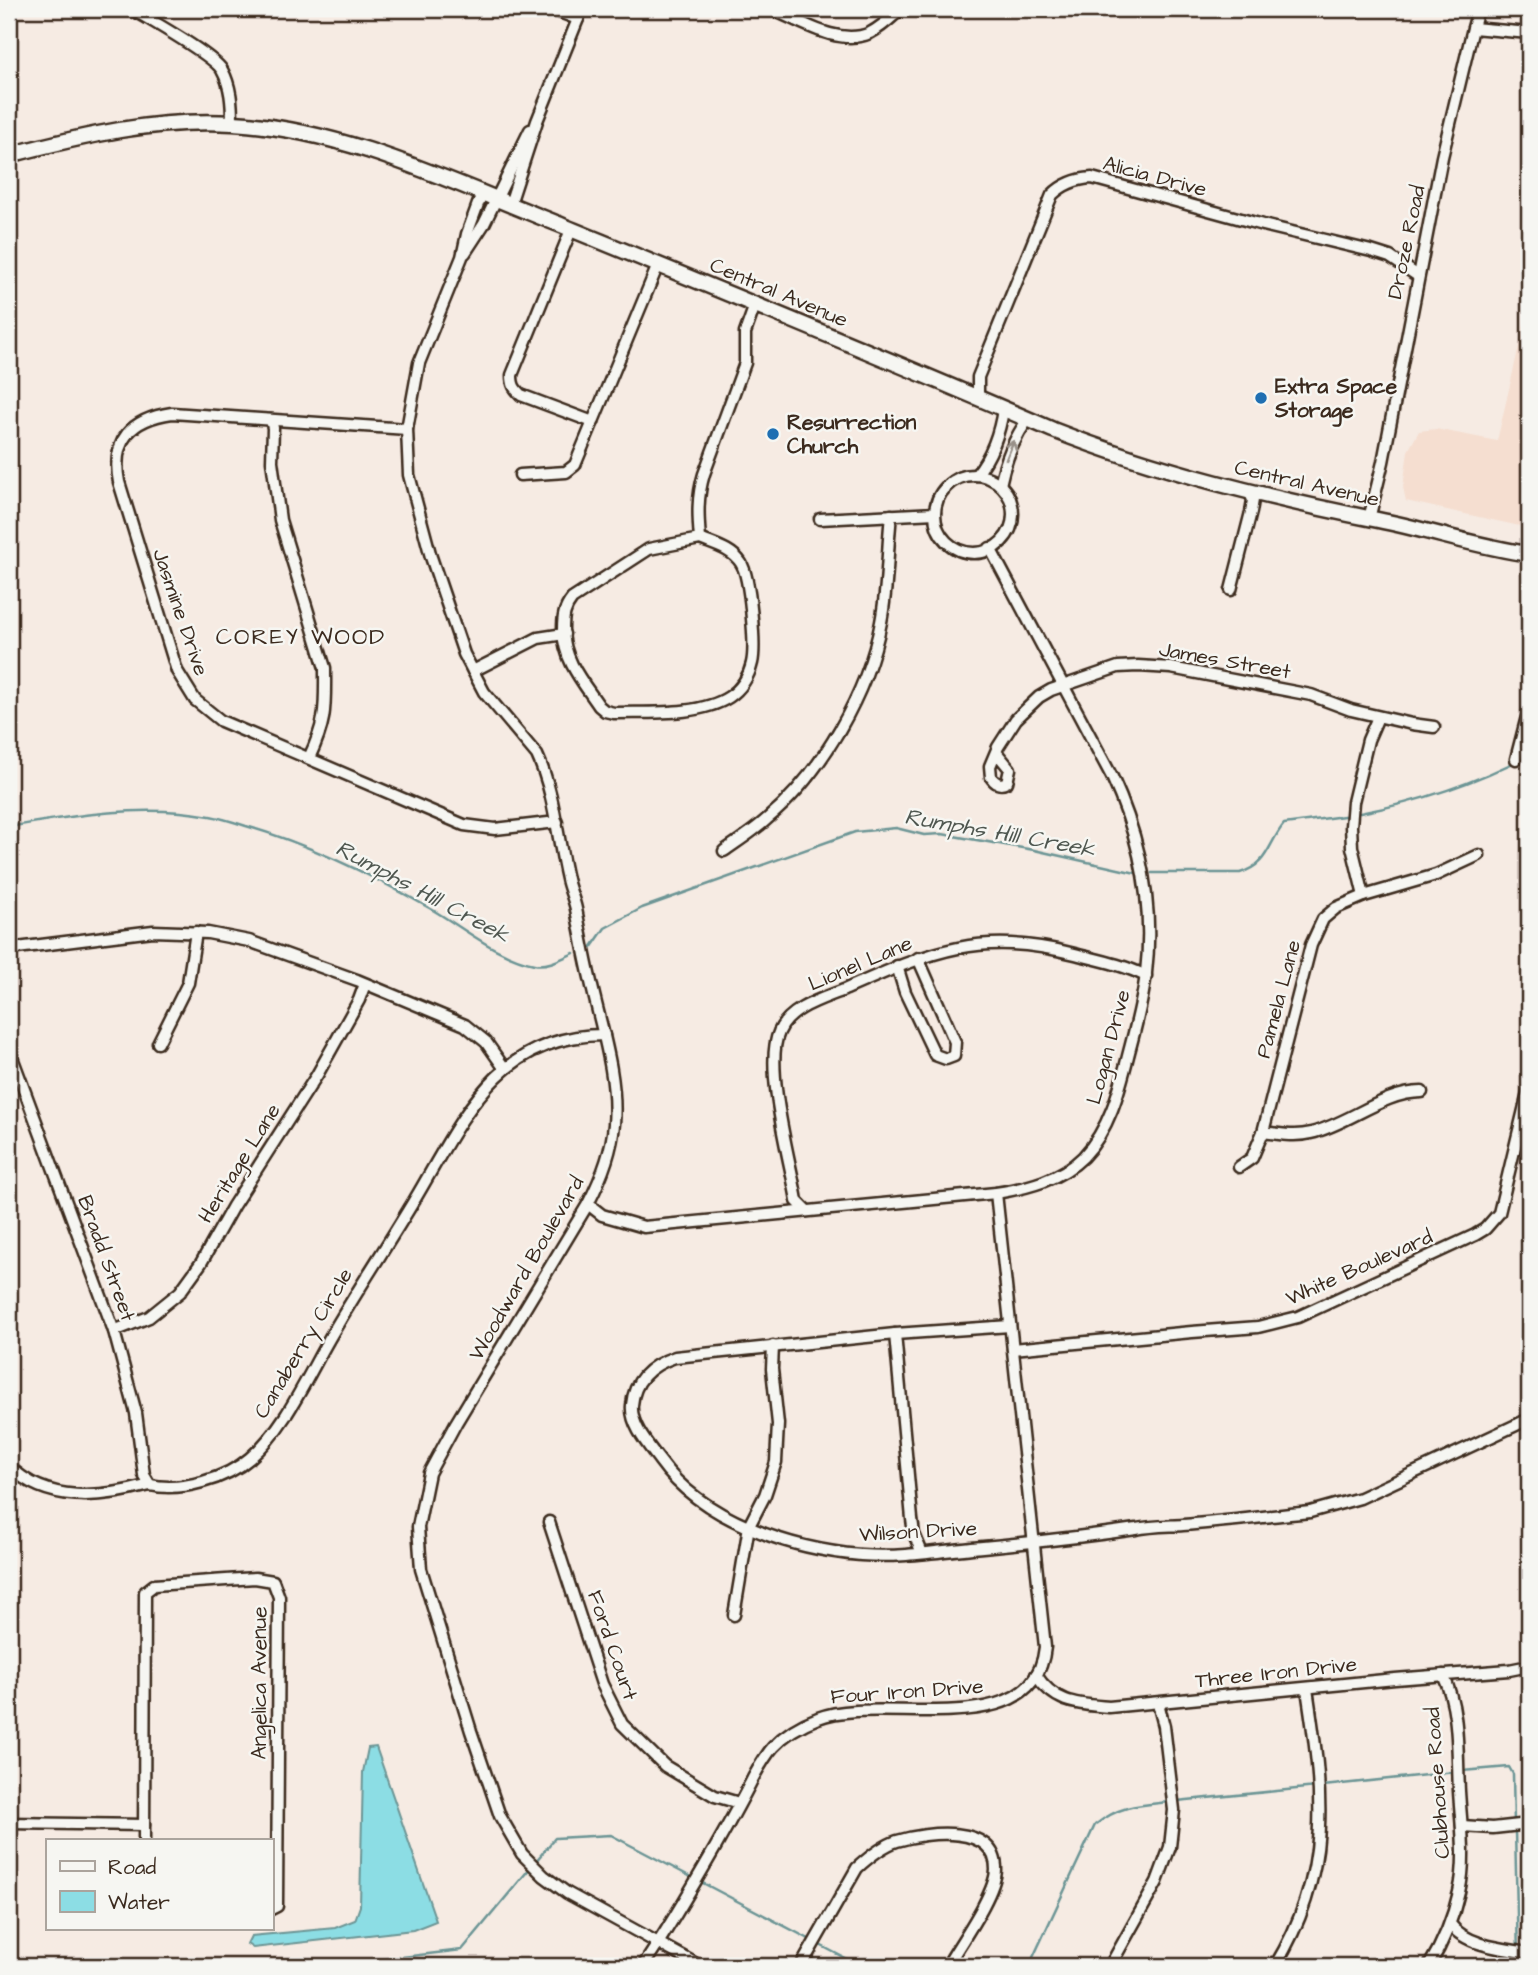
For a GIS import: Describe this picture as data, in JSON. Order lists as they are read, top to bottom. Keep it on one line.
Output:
{"streets":{"street":["Alicia Drive","Droze Road","Central Avenue","Jasmine Drive","James Street","Lionel Lane","Pamela Lane","Logan Drive","Heritage Lane","Bradd Street","White Boulevard","Woodward Boulevard","Canaberry Circle","Wilson Drive","Ford Court","Three Iron Drive","Angelica Avenue","Four Iron Drive","Clubhouse Road"]},"crossings":[["Alicia Drive","Droze Road"],["Alicia Drive","Central Avenue"],["Droze Road","Central Avenue"],["Central Avenue","Woodward Boulevard"],["Jasmine Drive","Woodward Boulevard"],["James Street","Logan Drive"],["Lionel Lane","Logan Drive"],["Logan Drive","Woodward Boulevard"],["Heritage Lane","Bradd Street"],["Bradd Street","Canaberry Circle"],["Woodward Boulevard","Canaberry Circle"],["Woodward Boulevard","Four Iron Drive"],["Ford Court","Four Iron Drive"],["Three Iron Drive","Four Iron Drive"],["Three Iron Drive","Clubhouse Road"]],"districts":["COREY WOOD"],"water":["Rumphs Hill Creek"],"places":["Extra Space Storage","Resurrection Church"],"legend":["Road","Water"]}
